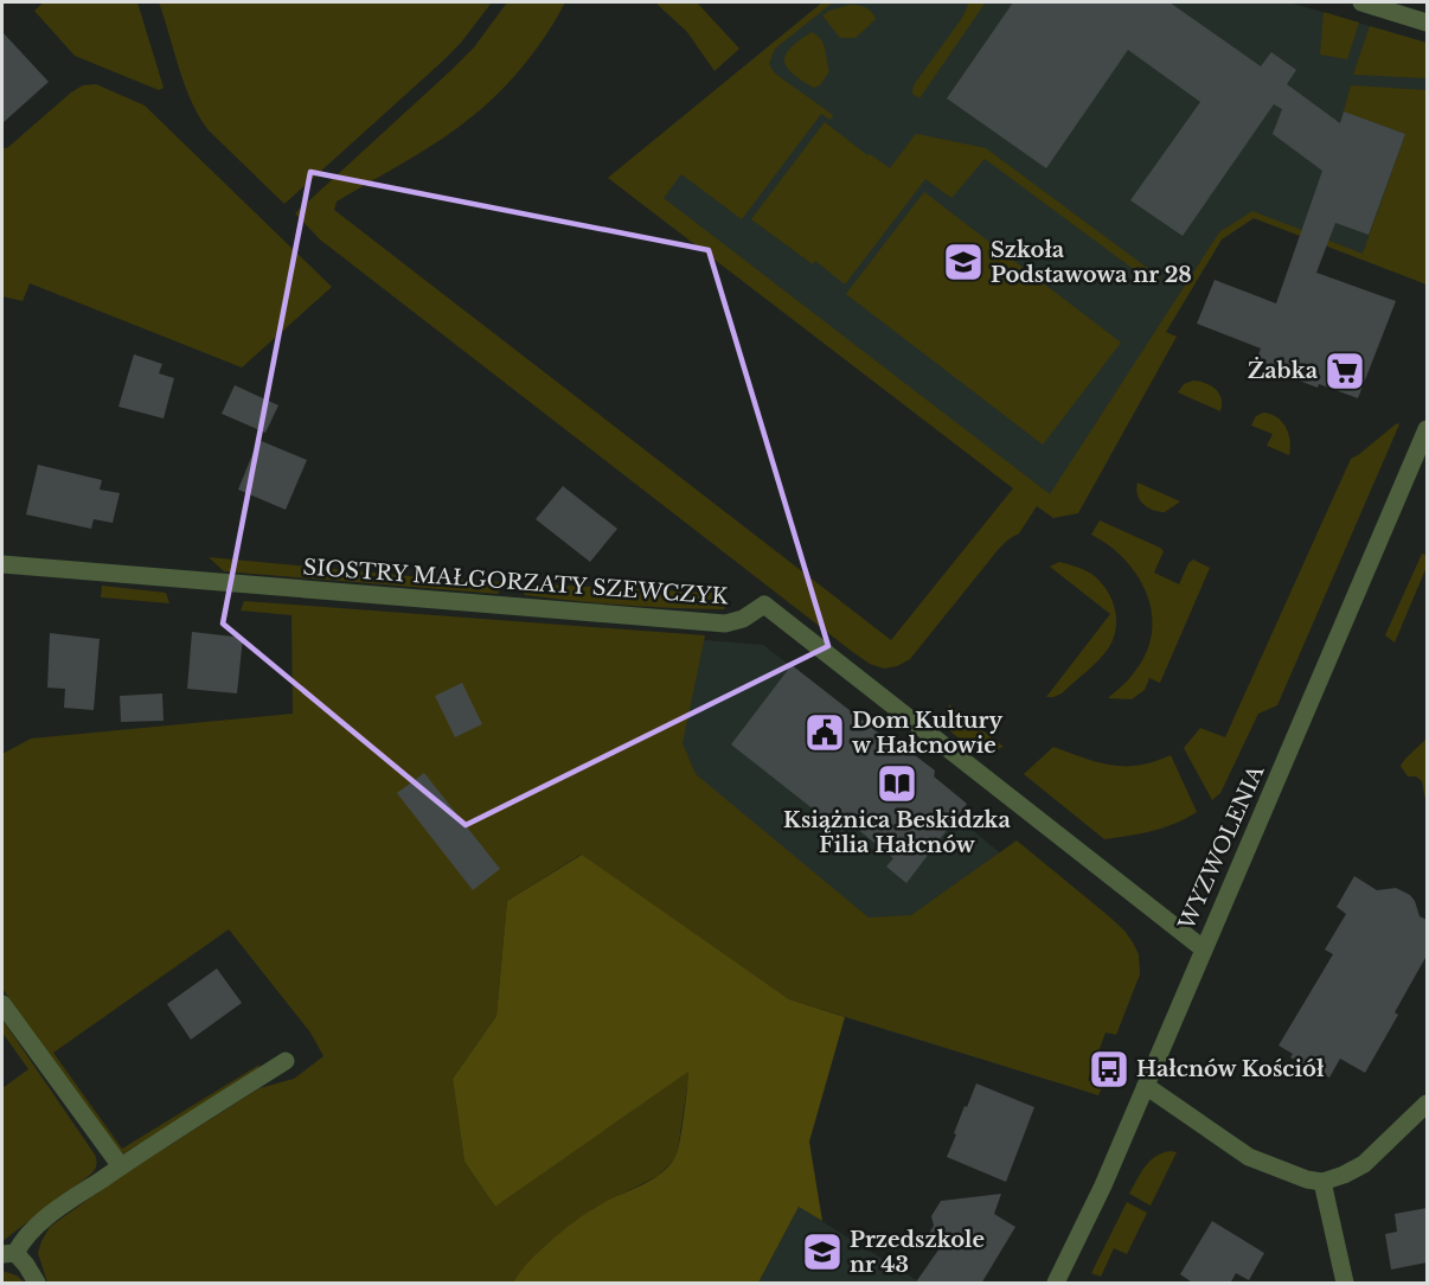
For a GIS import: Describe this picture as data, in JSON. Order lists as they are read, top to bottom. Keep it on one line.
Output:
{"streets":{"street":["SIOSTRY MAŁGORZATY SZEWCZYK","WYZWOLENIA"]},"crossings":[["SIOSTRY MAŁGORZATY SZEWCZYK","WYZWOLENIA"]],"places":{"school or university":["Szkoła Podstawowa nr 28","Przedszkole nr 43"],"supermarket":["Żabka"],"public building":["Dom Kultury w Hałcnowie"],"library":["Książnica Beskidzka Filia Hałcnów"],"bus stop":["Hałcnów Kościół"]}}
